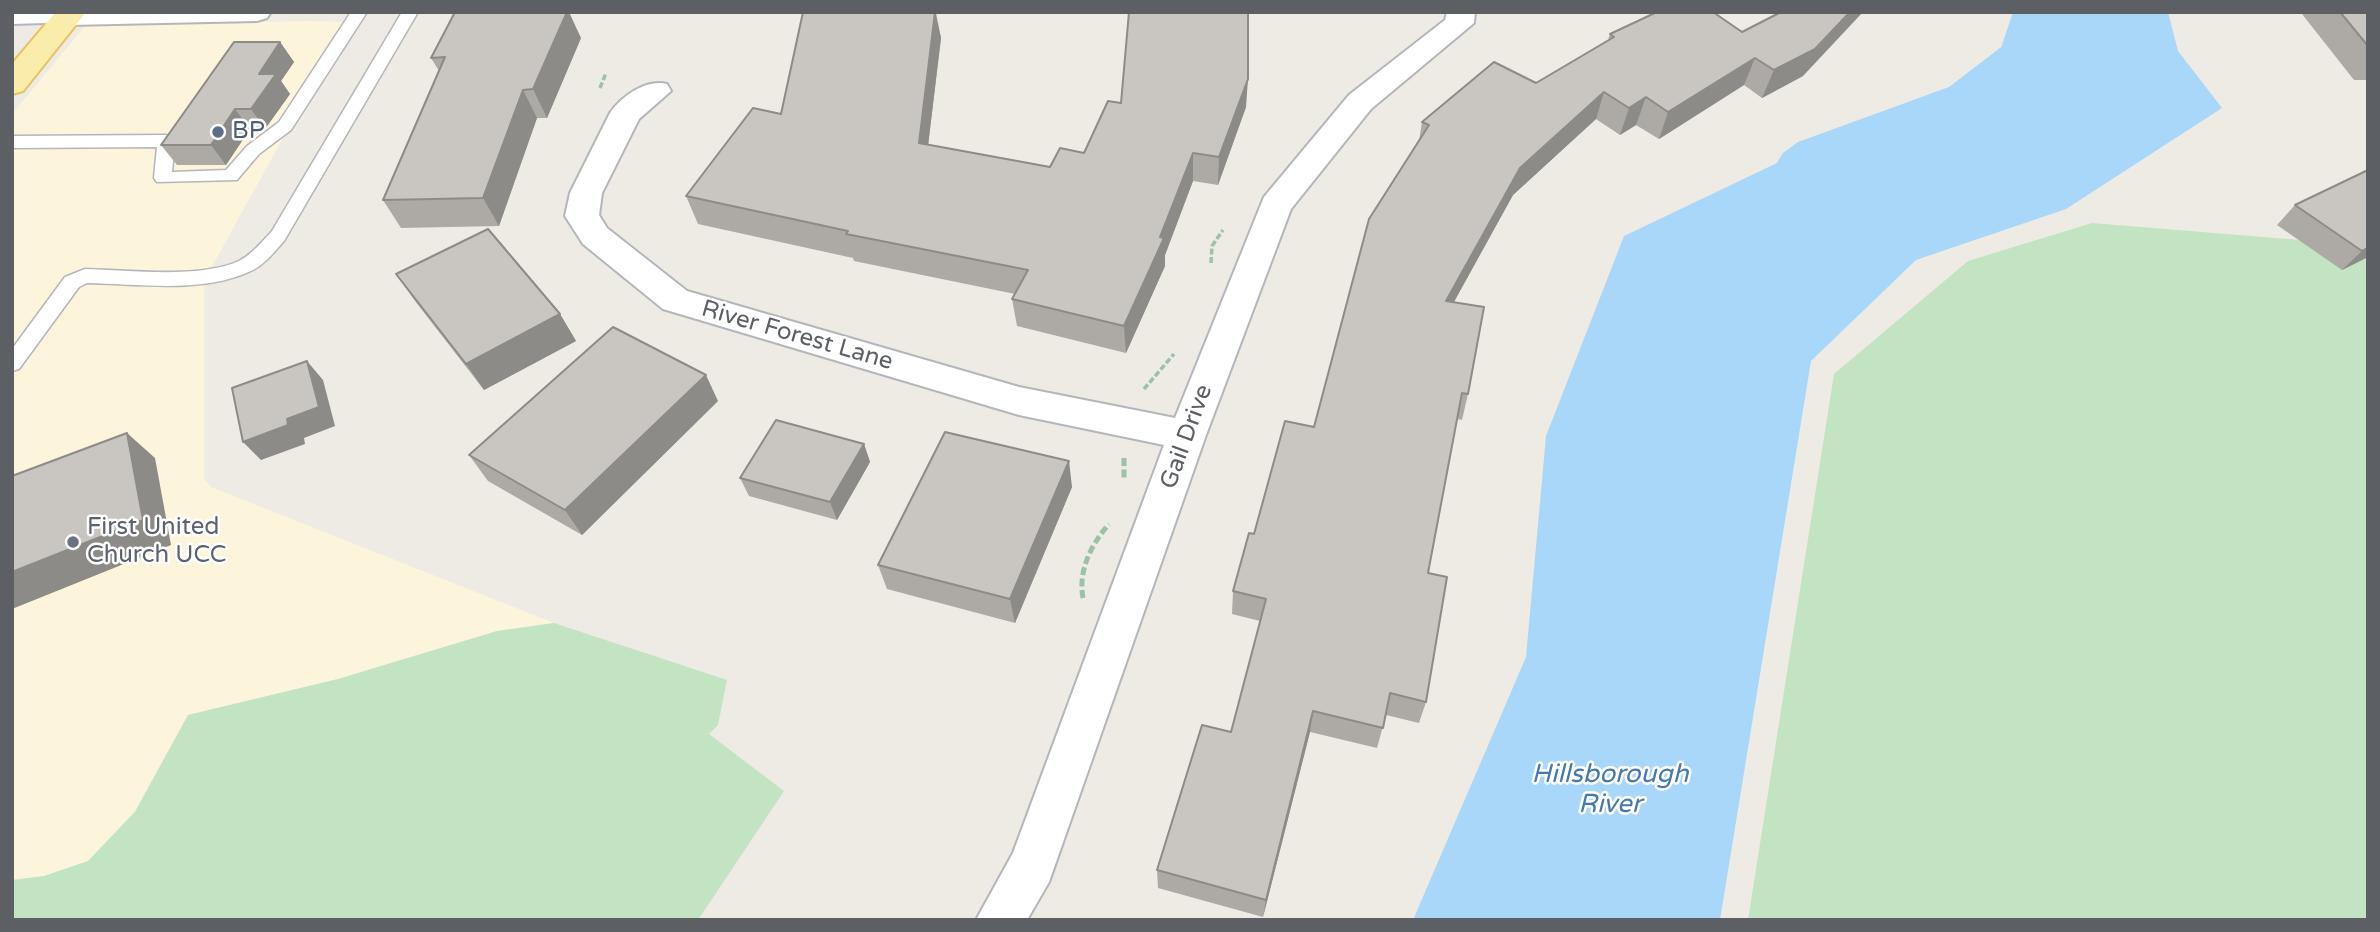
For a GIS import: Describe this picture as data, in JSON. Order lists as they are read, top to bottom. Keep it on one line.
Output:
{"streets":{"street":["River Forest Lane","Gail Drive"]},"crossings":[["River Forest Lane","Gail Drive"]],"water":["Hillsborough River"],"places":["BP","First United Church UCC"]}
